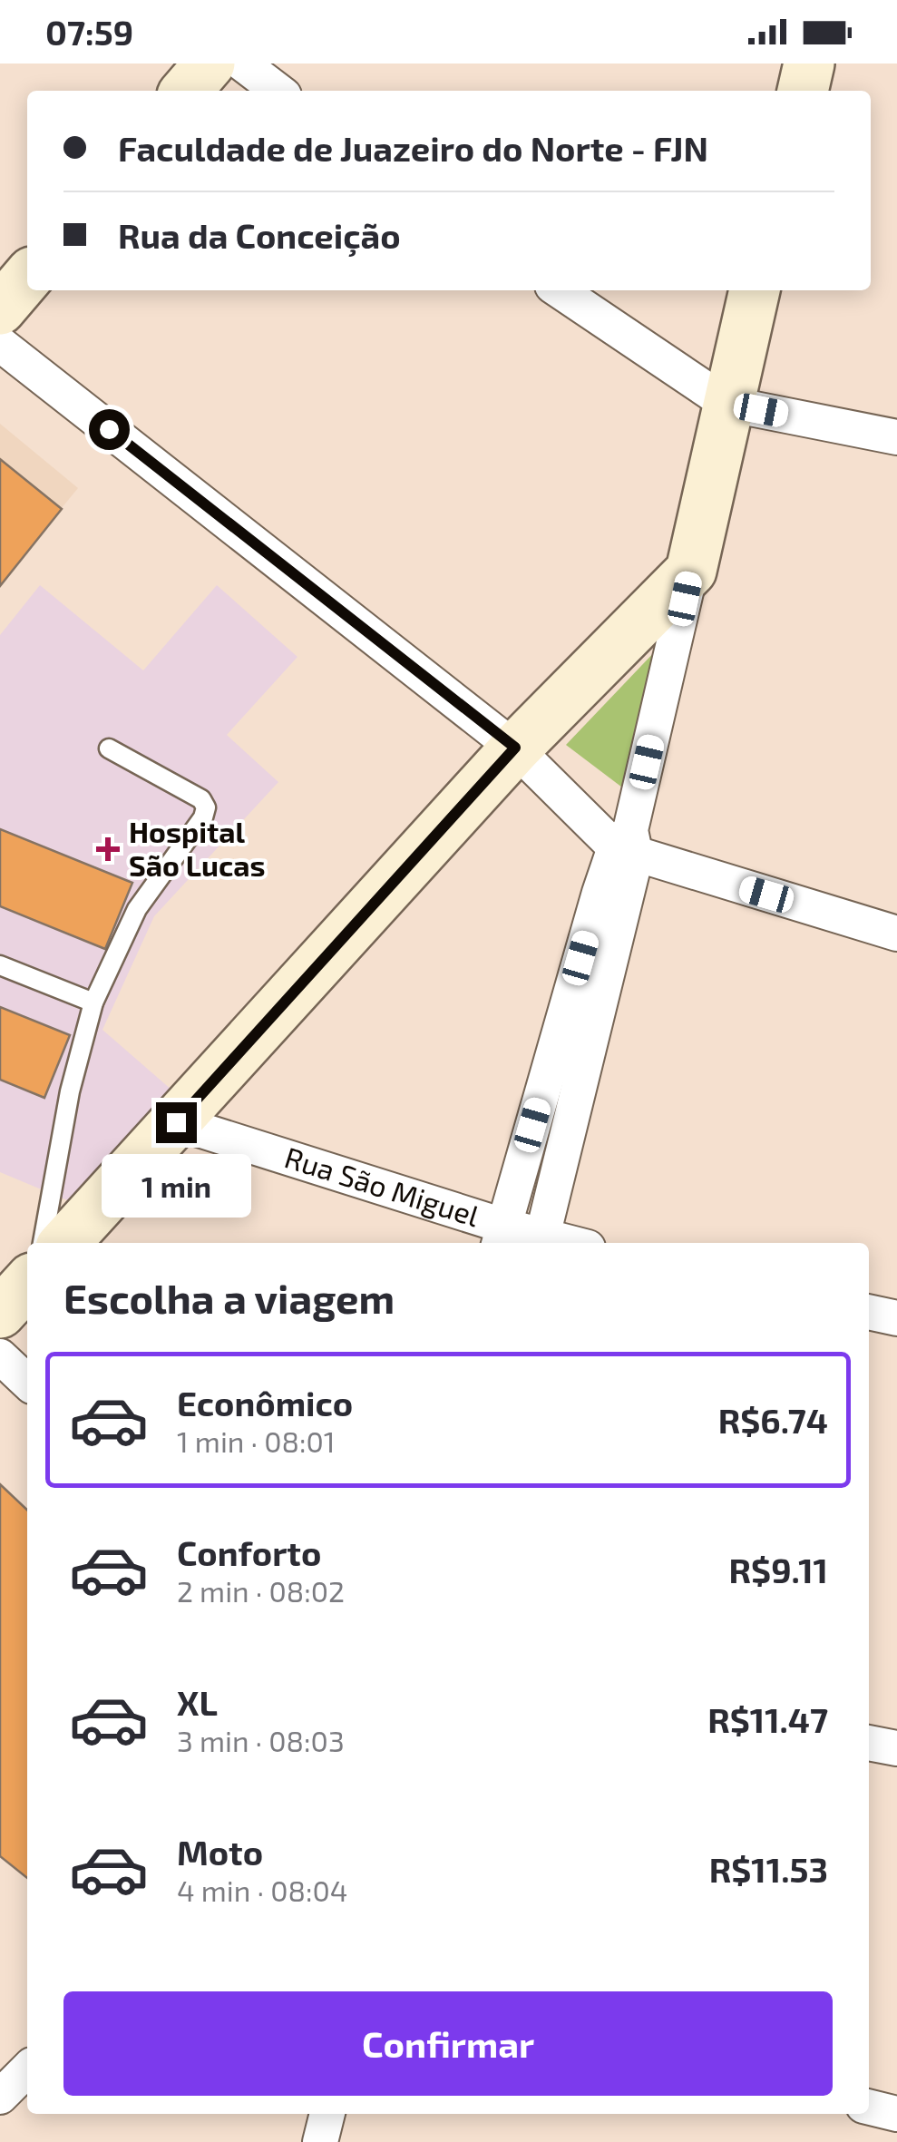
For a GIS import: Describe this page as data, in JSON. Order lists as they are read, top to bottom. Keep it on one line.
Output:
{"streets":{"street":["Rua São Miguel"]},"places":{"health":["Hospital São Lucas"]},"page":{"status":"07:59","banner":["Faculdade de Juazeiro do Norte - FJN","Rua da Conceição"],"bubble":"1 min","heading":"Escolha a viagem","list":[{"name":"Econômico","note":"1 min · 08:01","value":"R$6.74"},{"name":"Conforto","note":"2 min · 08:02","value":"R$9.11"},{"name":"XL","note":"3 min · 08:03","value":"R$11.47"},{"name":"Moto","note":"4 min · 08:04","value":"R$11.53"}],"buttons":"Confirmar"}}
